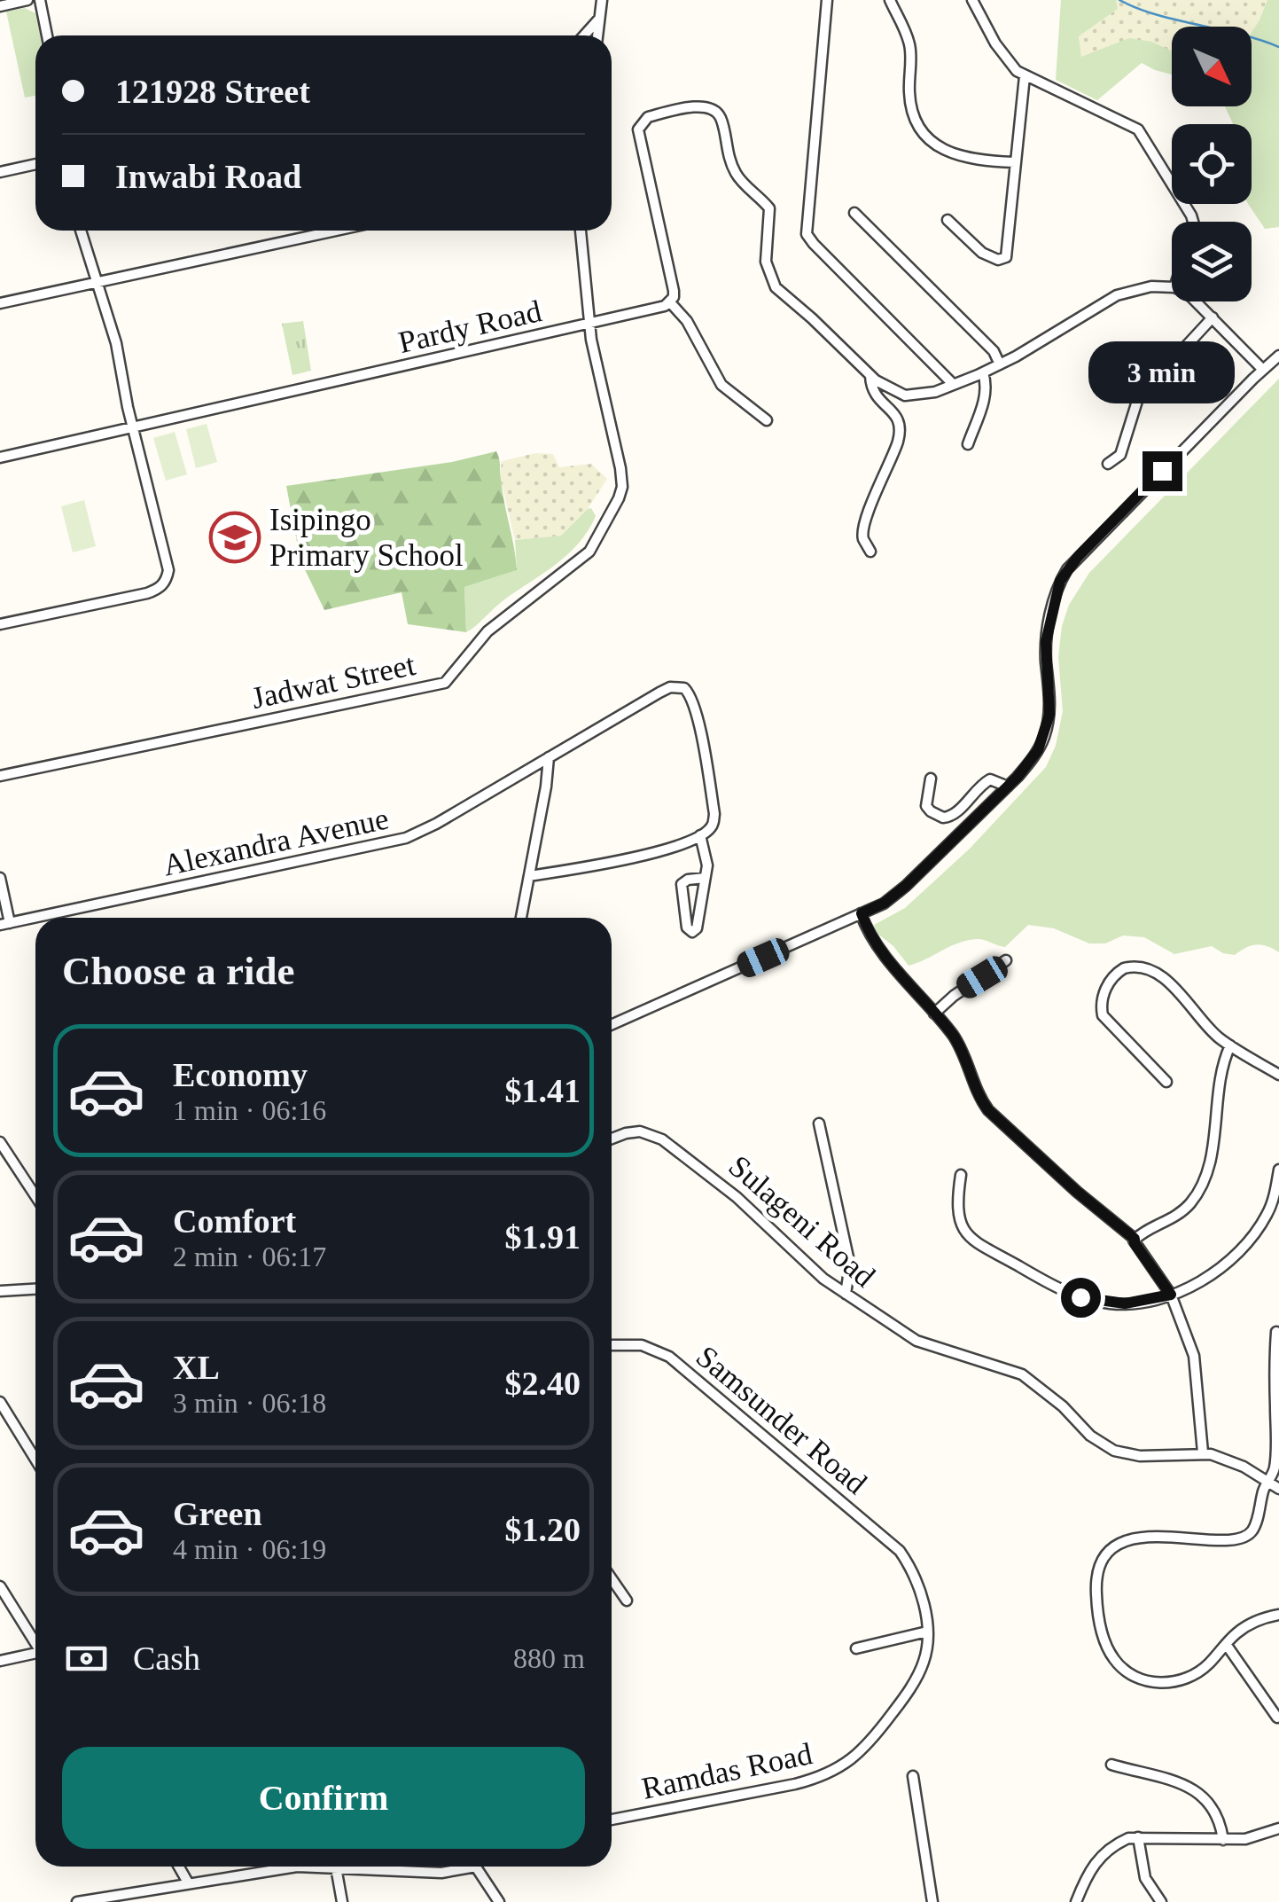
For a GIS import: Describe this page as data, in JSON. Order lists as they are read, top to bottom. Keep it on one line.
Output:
{"streets":{"street":["Pardy Road","Jadwat Street","Alexandra Avenue","Sulageni Road","Samsunder Road","Ramdas Road"]},"crossings":[["Pardy Road","Jadwat Street"],["Samsunder Road","Ramdas Road"]],"places":{"school or university":["Isipingo Primary School"]},"north":"bottom right","page":{"banner":["121928 Street","Inwabi Road"],"bubble":"3 min","heading":"Choose a ride","list":[{"name":"Economy","note":"1 min · 06:16","value":"$1.41"},{"name":"Comfort","note":"2 min · 06:17","value":"$1.91"},{"name":"XL","note":"3 min · 06:18","value":"$2.40"},{"name":"Green","note":"4 min · 06:19","value":"$1.20"}],"pay":["Cash","880 m"],"buttons":"Confirm"}}
